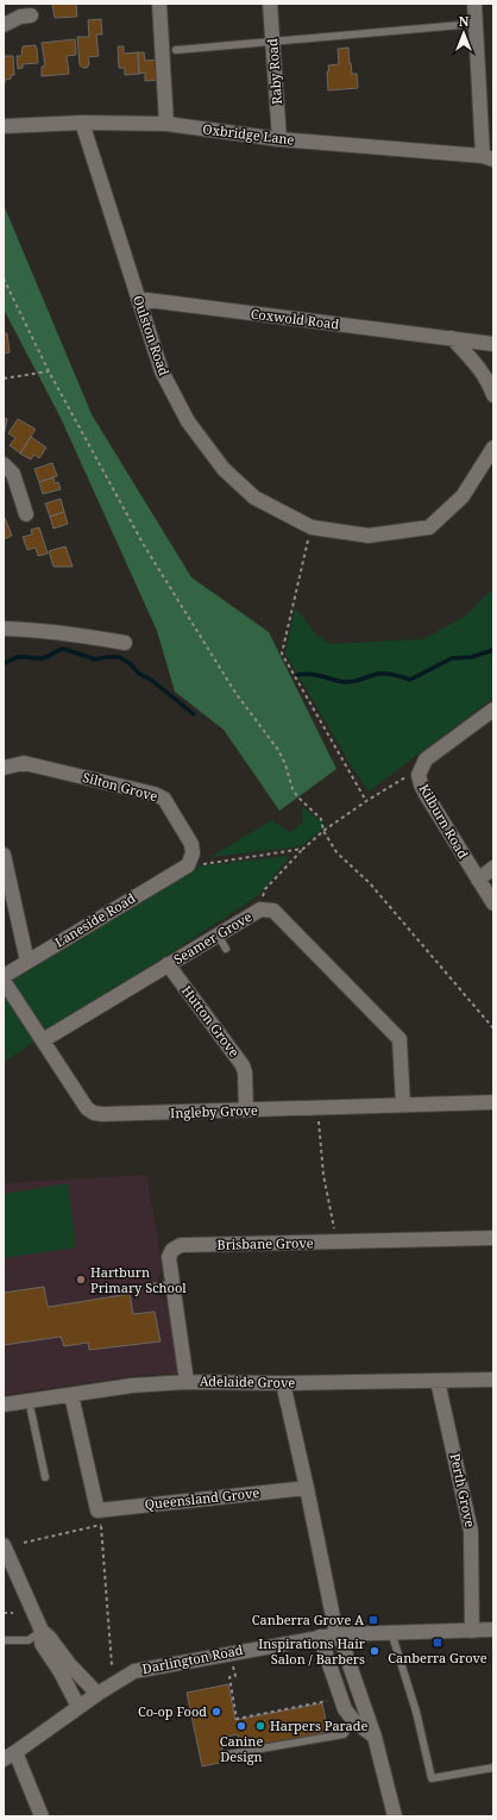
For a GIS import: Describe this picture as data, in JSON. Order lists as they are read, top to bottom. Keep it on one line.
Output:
{"streets":{"street":["Raby Road","Oxbridge Lane","Coxwold Road","Oulston Road","Silton Grove","Kilburn Road","Laneside Road","Seamer Grove","Hutton Grove","Ingleby Grove","Brisbane Grove","Adelaide Grove","Perth Grove","Queensland Grove","Darlington Road"]},"crossings":[["Raby Road","Oxbridge Lane"],["Oxbridge Lane","Oulston Road"],["Coxwold Road","Oulston Road"],["Silton Grove","Laneside Road"],["Seamer Grove","Hutton Grove"],["Seamer Grove","Ingleby Grove"],["Hutton Grove","Ingleby Grove"],["Brisbane Grove","Adelaide Grove"],["Adelaide Grove","Perth Grove"],["Perth Grove","Darlington Road"]],"places":{"other":["Hartburn Primary School","Inspirations Hair Salon / Barbers","Co-op Food","Canine Design","Harpers Parade"],"transit":["Canberra Grove A","Canberra Grove"]},"north":"top"}
